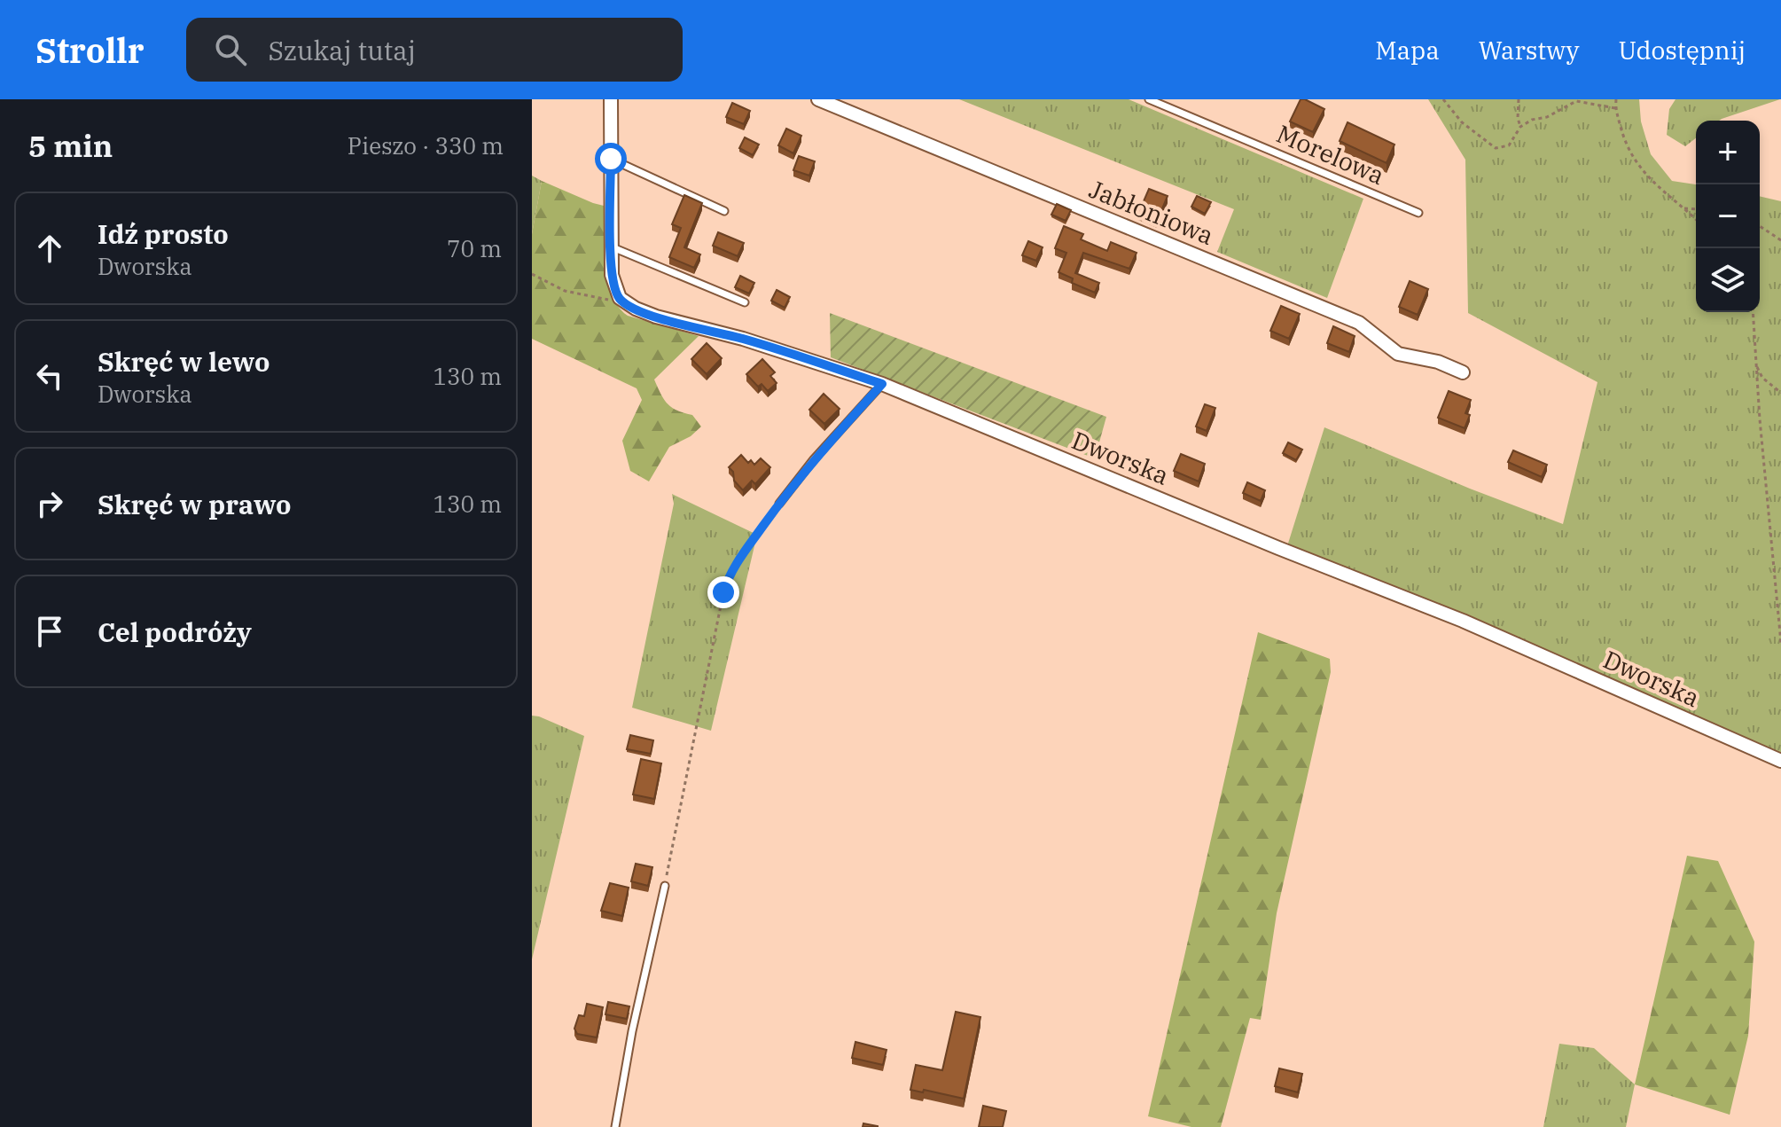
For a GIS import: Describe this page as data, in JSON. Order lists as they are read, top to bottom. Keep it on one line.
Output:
{"streets":{"street":["Jabłoniowa","Dworska"],"lane":["Morelowa"]},"page":{"header":"Strollr","search":"Szukaj tutaj","nav":["Mapa","Warstwy","Udostępnij"],"heading":["5 min","Pieszo · 330 m"],"map_buttons":["+","−"],"list":[["Idź prosto","Dworska","70 m"],["Skręć w lewo","Dworska","130 m"],["Skręć w prawo","130 m"],"Cel podróży"]}}
